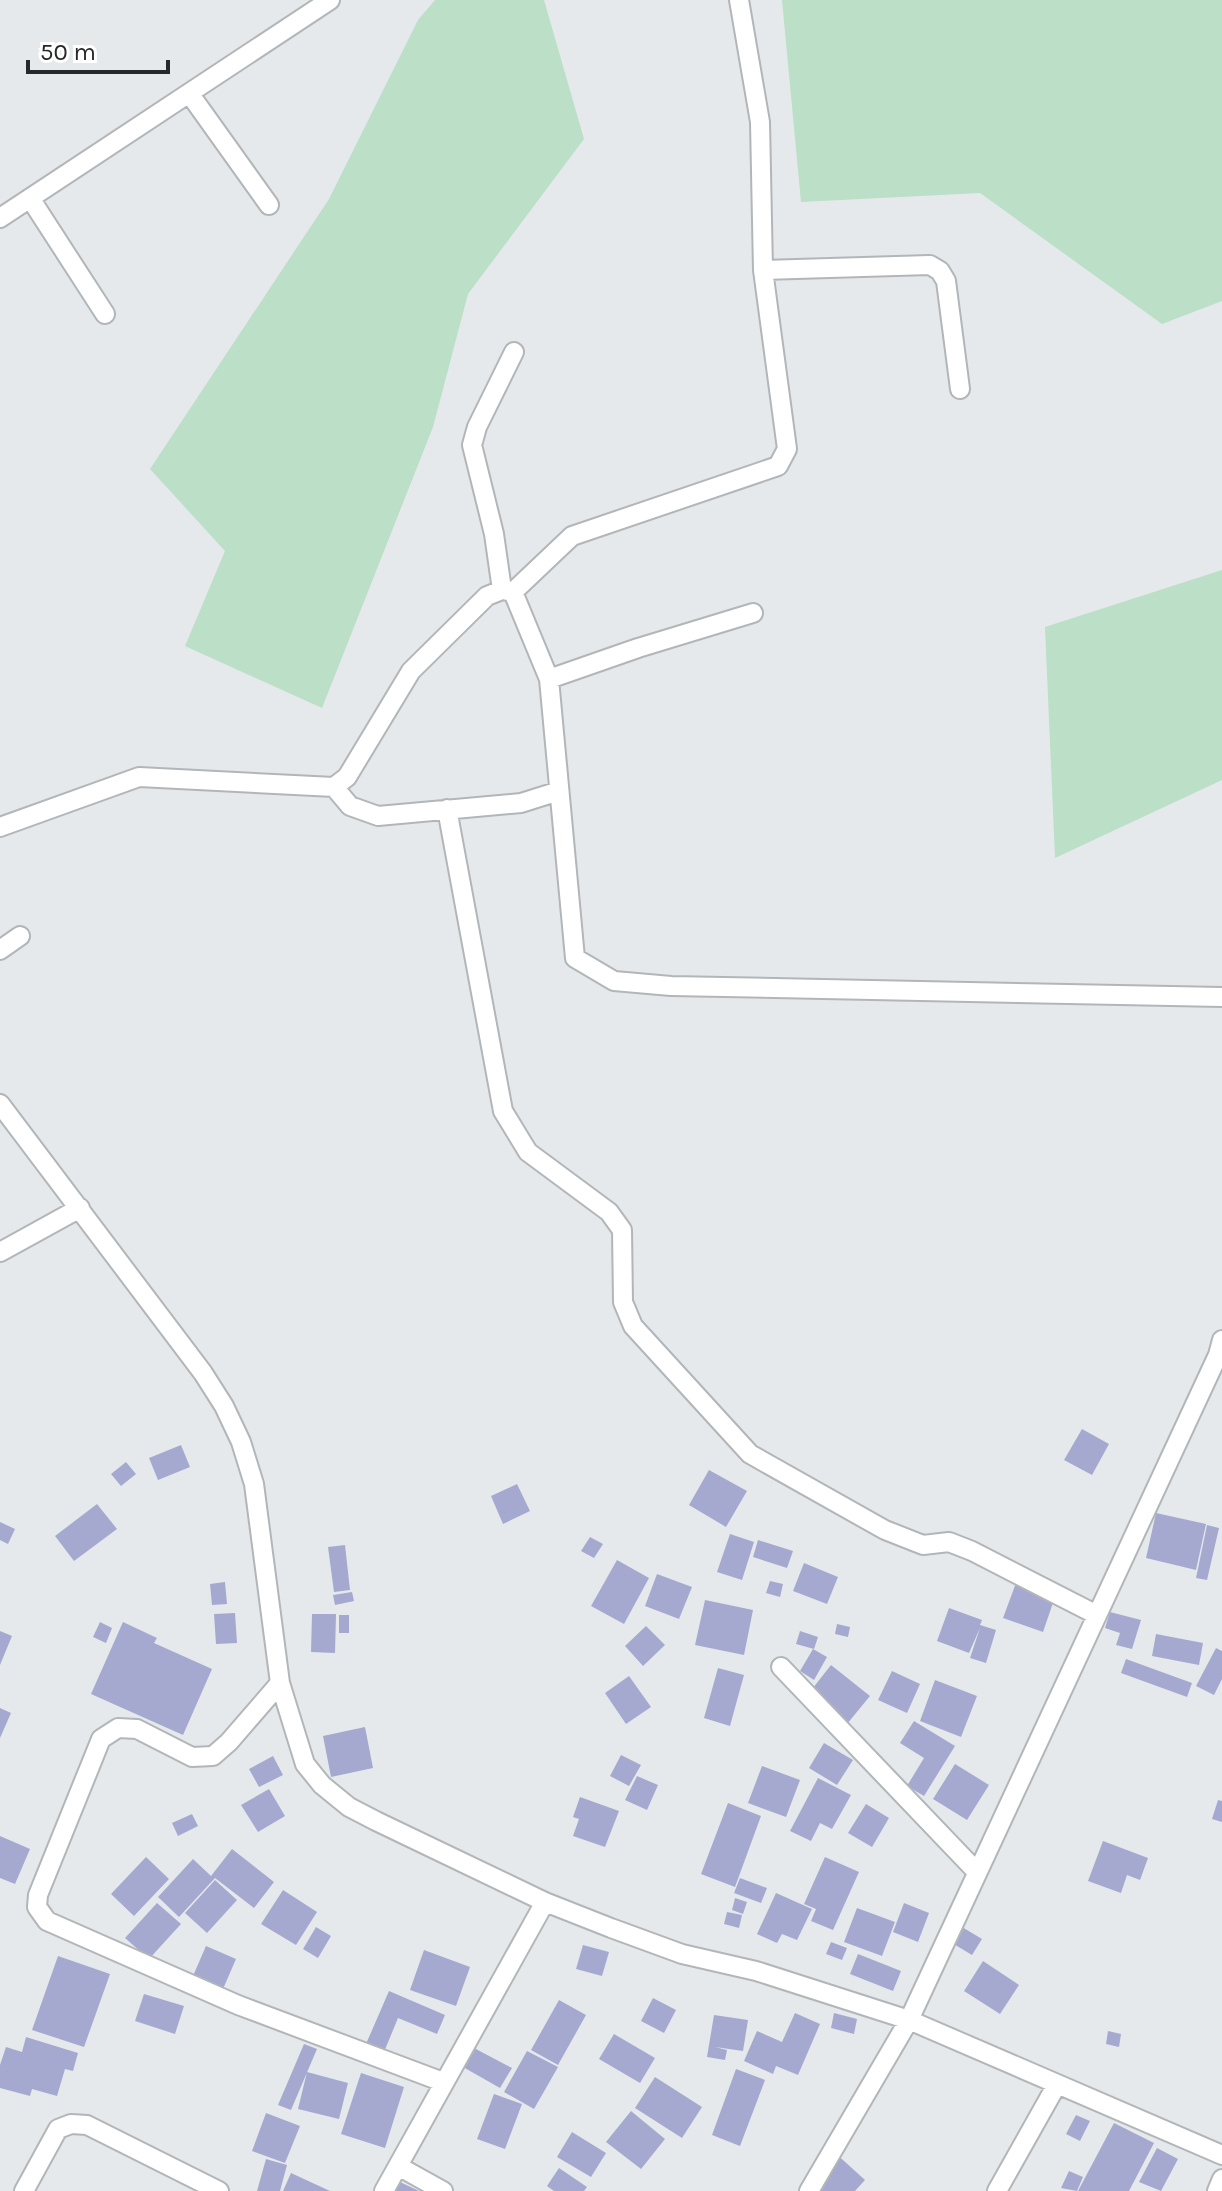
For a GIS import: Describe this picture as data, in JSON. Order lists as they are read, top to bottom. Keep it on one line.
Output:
{"scale_bar":"50 m"}
